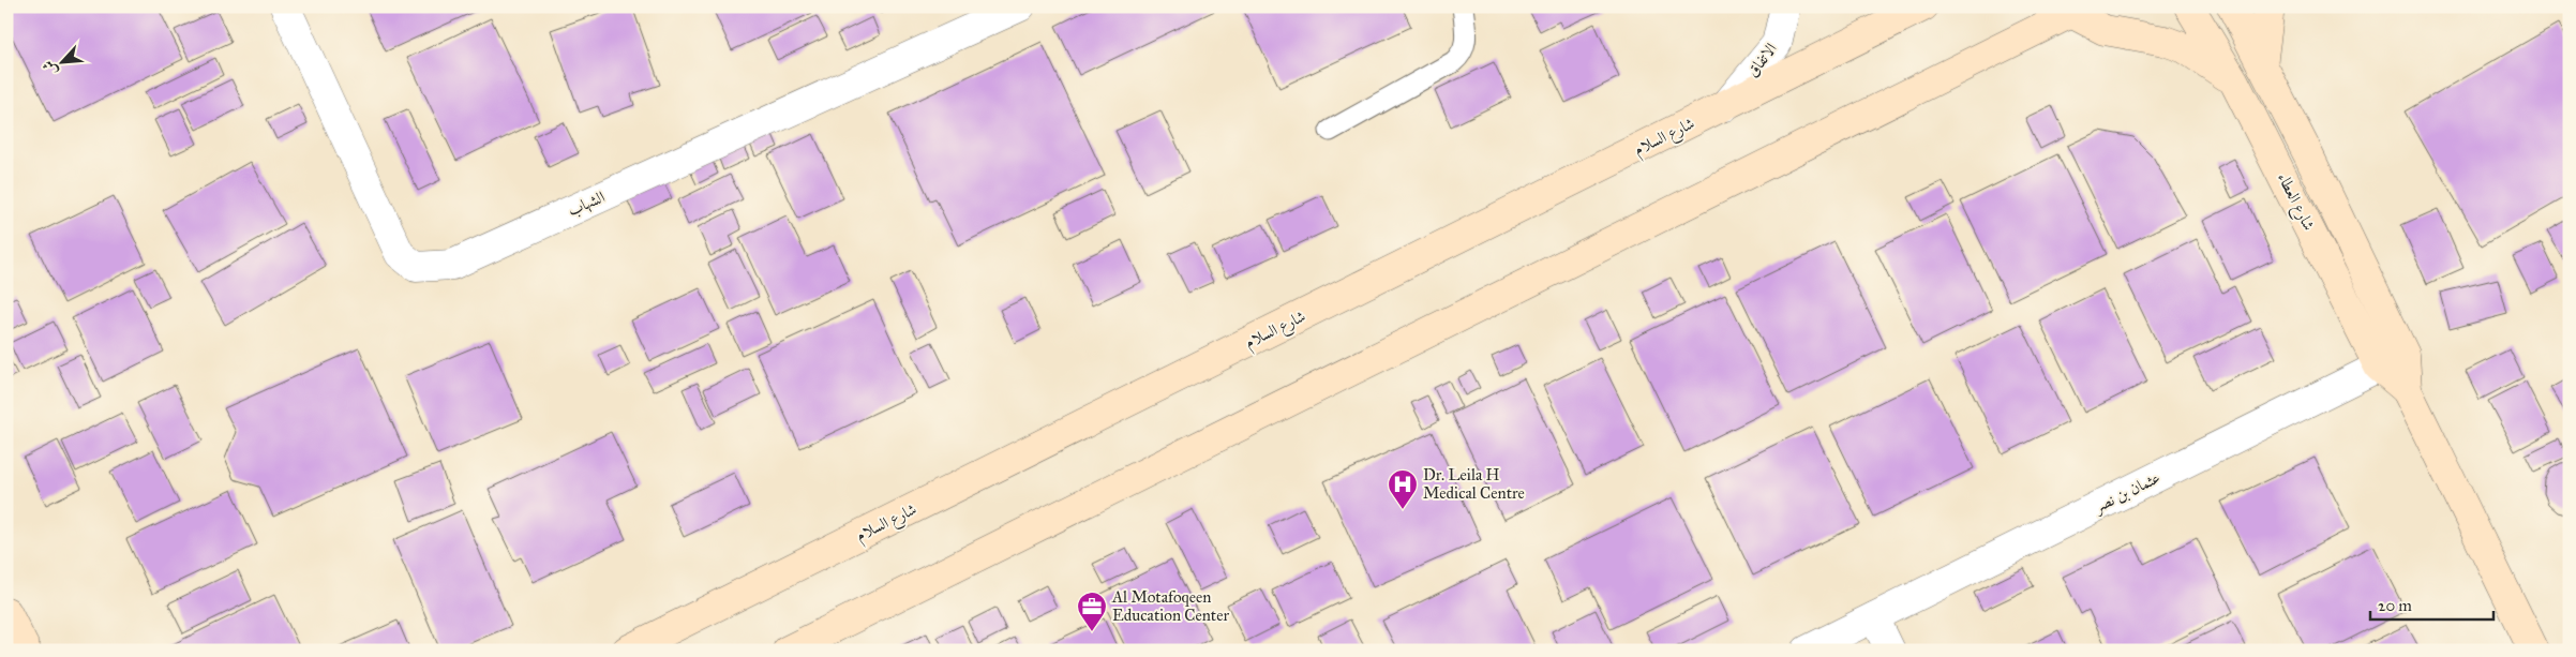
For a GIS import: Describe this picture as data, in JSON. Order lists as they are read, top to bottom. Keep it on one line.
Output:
{"streets":{"main road":["شارع السلام","شارع العطاء"],"street":["الاتفاق","الشهاب","عثمان بن نصر"]},"crossings":[["الاتفاق","شارع السلام"],["شارع العطاء","عثمان بن نصر"]],"places":{"hospital":["Dr. Leila H Medical Centre"],"office":["Al Motafoqeen Education Center"]},"scale_bar":"20 m","north":"bottom left"}
